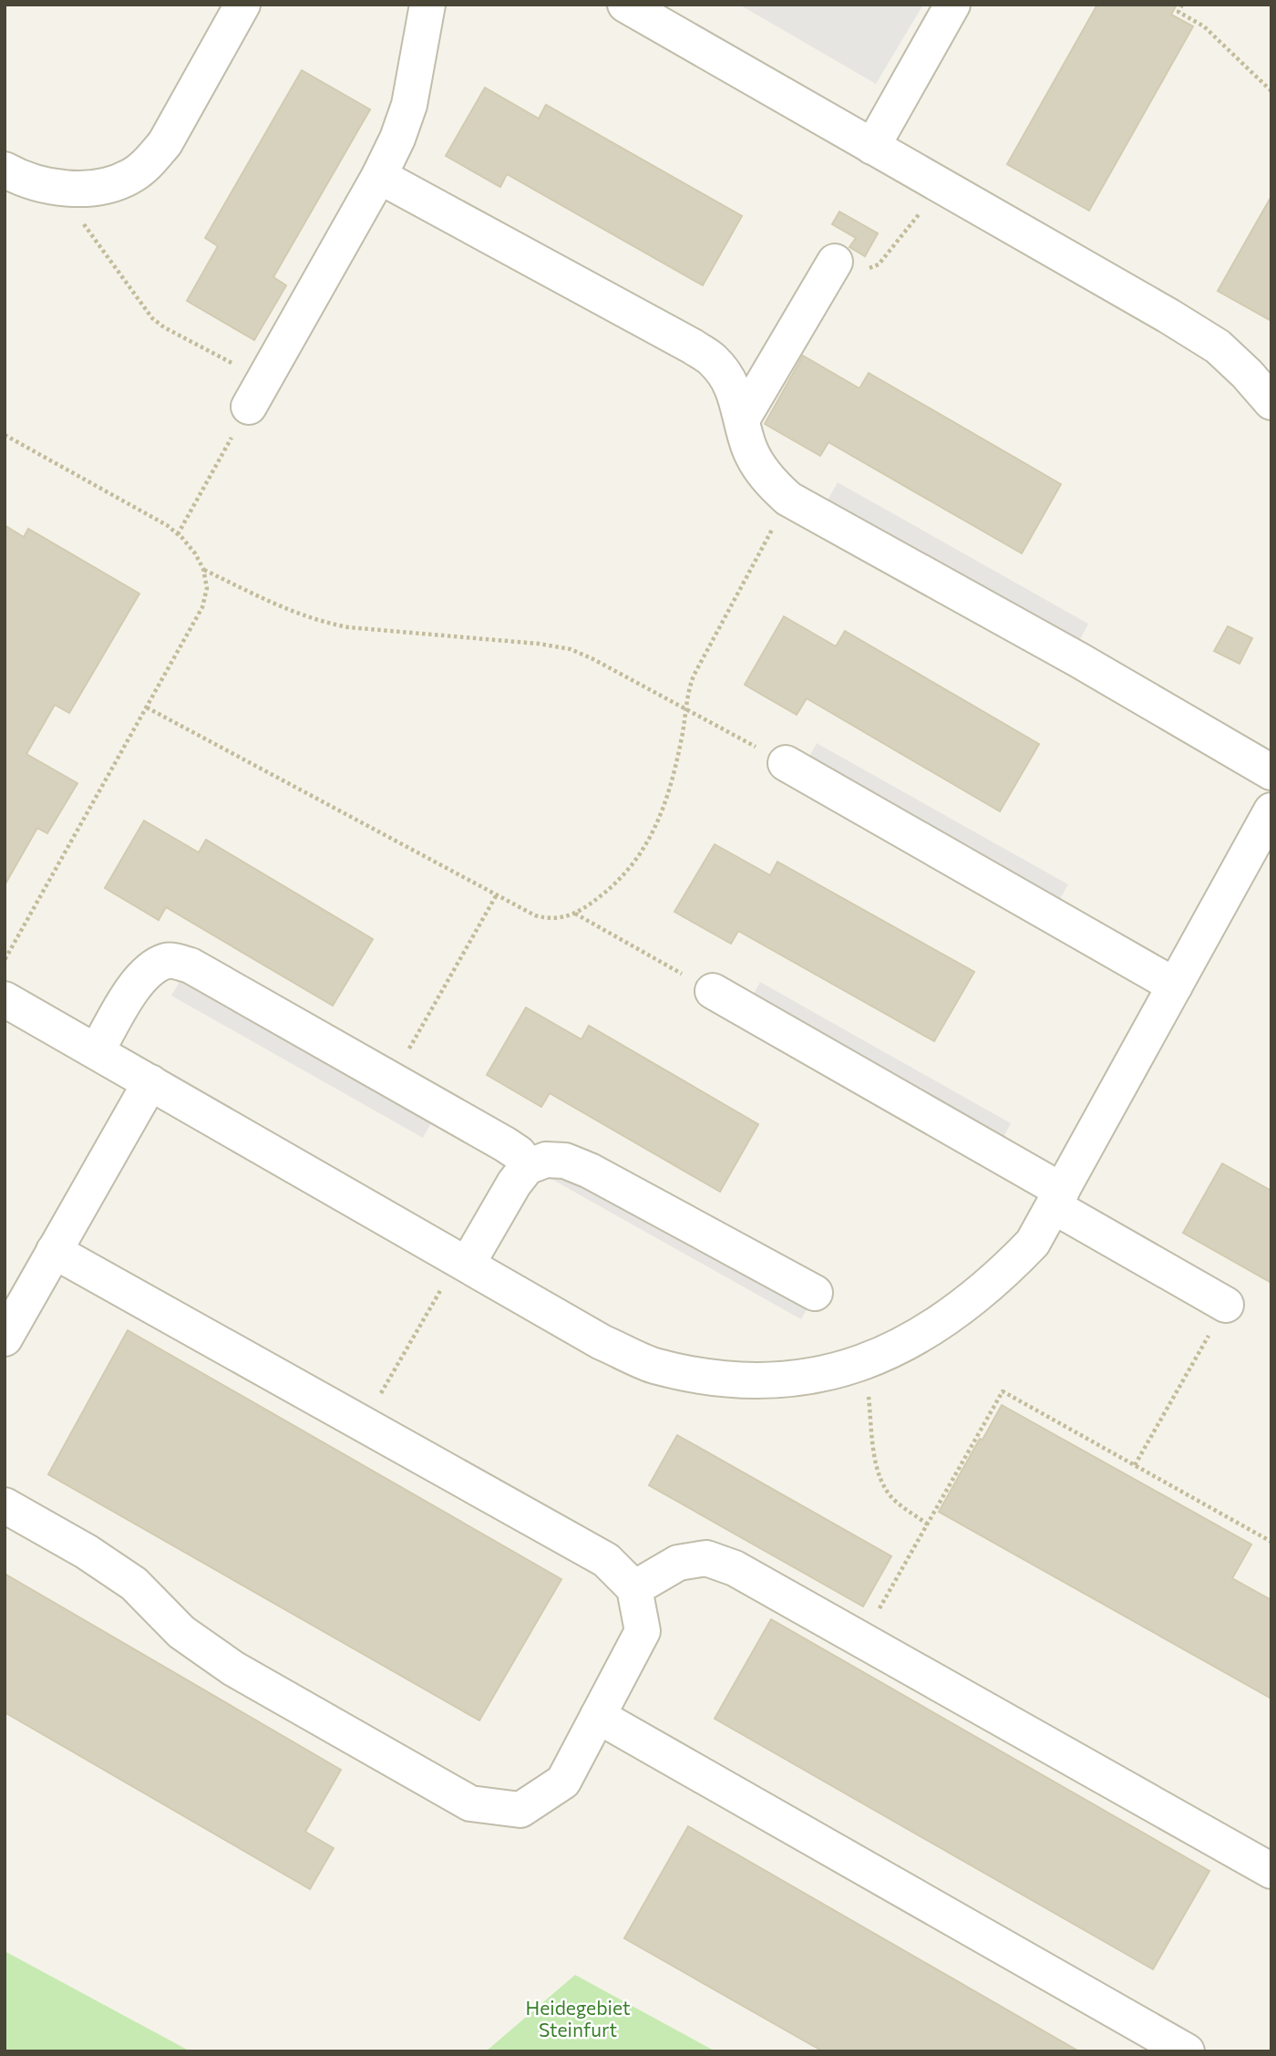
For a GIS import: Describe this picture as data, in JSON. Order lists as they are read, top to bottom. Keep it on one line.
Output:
{"parks":["Heidegebiet Steinfurt"]}
